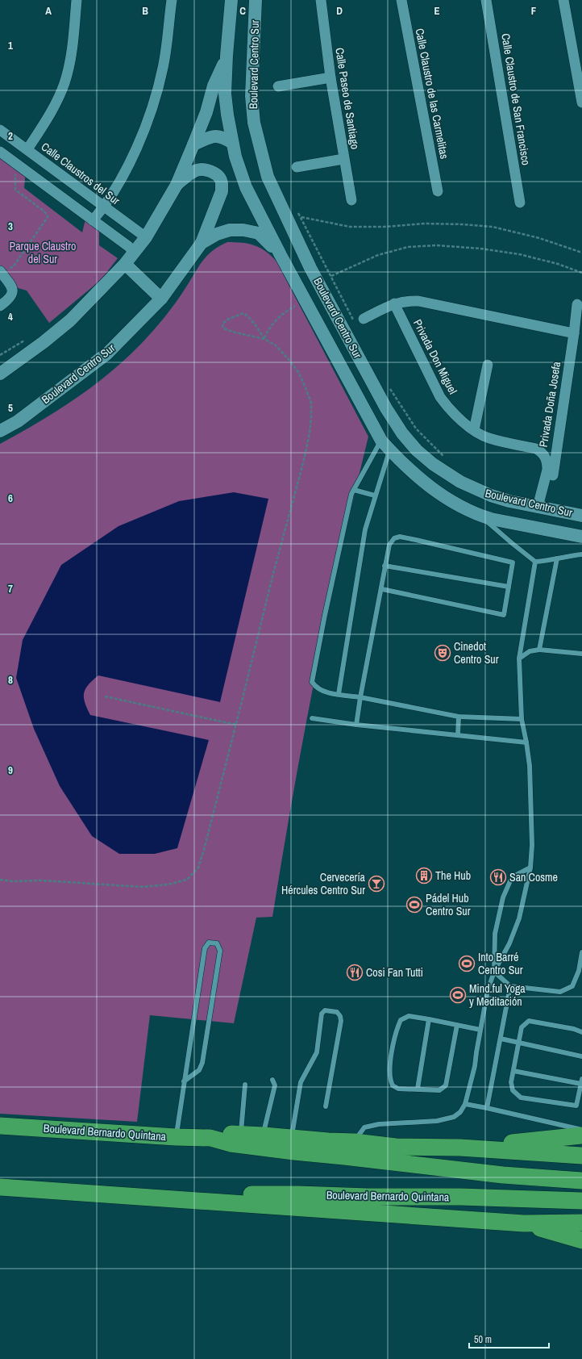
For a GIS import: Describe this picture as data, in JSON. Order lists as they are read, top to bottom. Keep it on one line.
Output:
{"streets":{"highway":["Boulevard Bernardo Quintana"],"street":["Boulevard Centro Sur","Calle Claustro de las Carmelitas","Calle Paseo de Santiago","Calle Claustro de San Francisco","Calle Claustros del Sur","Privada Don Miguel","Privada Doña Josefa"]},"crossings":[["Boulevard Centro Sur","Privada Doña Josefa"],["Privada Don Miguel","Privada Doña Josefa"]],"parks":["Parque Claustro del Sur"],"places":{"theatre":["Cinedot Centro Sur"],"building":["The Hub"],"restaurant":["San Cosme","Cosi Fan Tutti"],"bar":["Cervecería Hércules Centro Sur"],"sports":["Pádel Hub Centro Sur","Into Barré Centro Sur","Mind.ful Yoga y Meditación"]},"scale_bar":"50 m","grid":{"columns":["A","B","C","D","E","F"],"rows":["1","2","3","4","5","6","7","8","9"]}}
